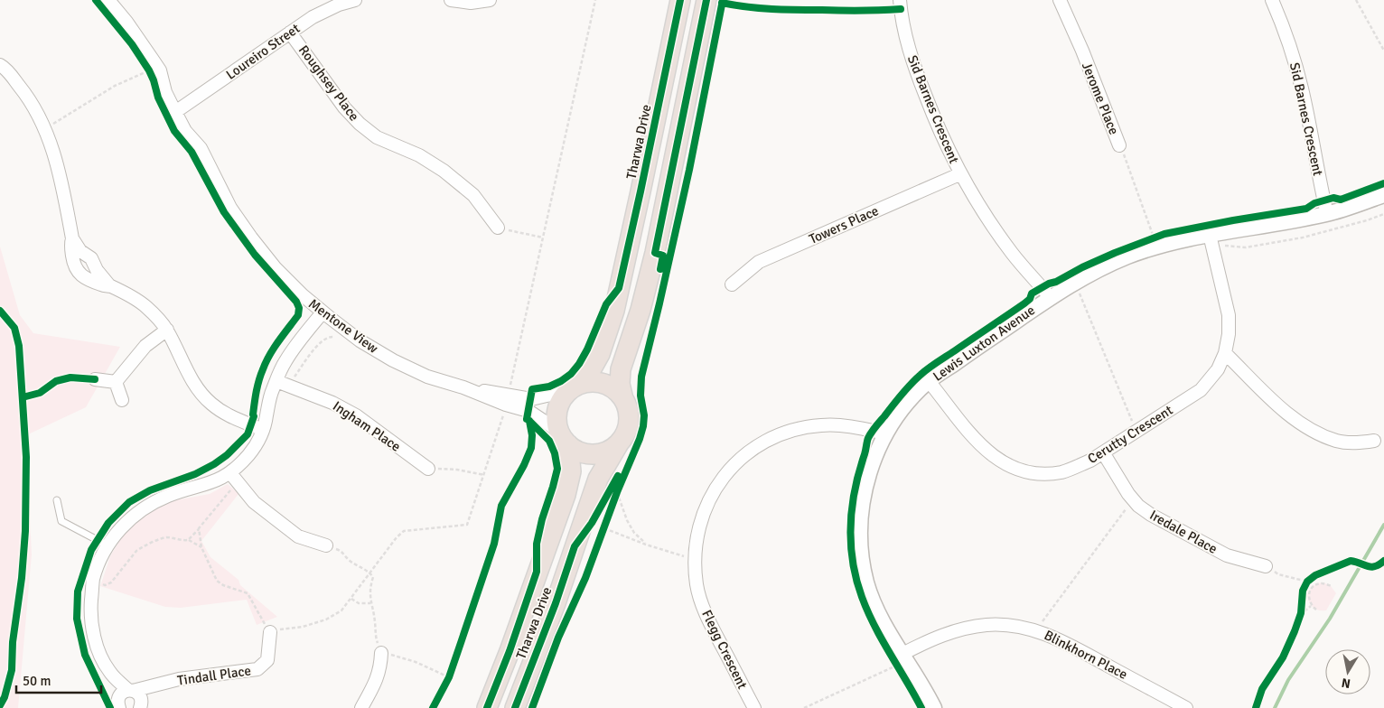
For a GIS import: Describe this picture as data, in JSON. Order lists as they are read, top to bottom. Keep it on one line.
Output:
{"streets":{"main road":["Tharwa Drive"],"street":["Loureiro Street","Roughsey Place","Jerome Place","Sid Barnes Crescent","Towers Place","Mentone View","Lewis Luxton Avenue","Ingham Place","Cerutty Crescent","Iredale Place","Flegg Crescent","Blinkhorn Place","Tindall Place"]},"crossings":[["Loureiro Street","Roughsey Place"],["Loureiro Street","Mentone View"],["Sid Barnes Crescent","Towers Place"],["Sid Barnes Crescent","Lewis Luxton Avenue"],["Tharwa Drive","Mentone View"],["Lewis Luxton Avenue","Cerutty Crescent"],["Lewis Luxton Avenue","Flegg Crescent"],["Lewis Luxton Avenue","Blinkhorn Place"],["Cerutty Crescent","Iredale Place"]],"scale_bar":"50 m","north":"bottom"}
